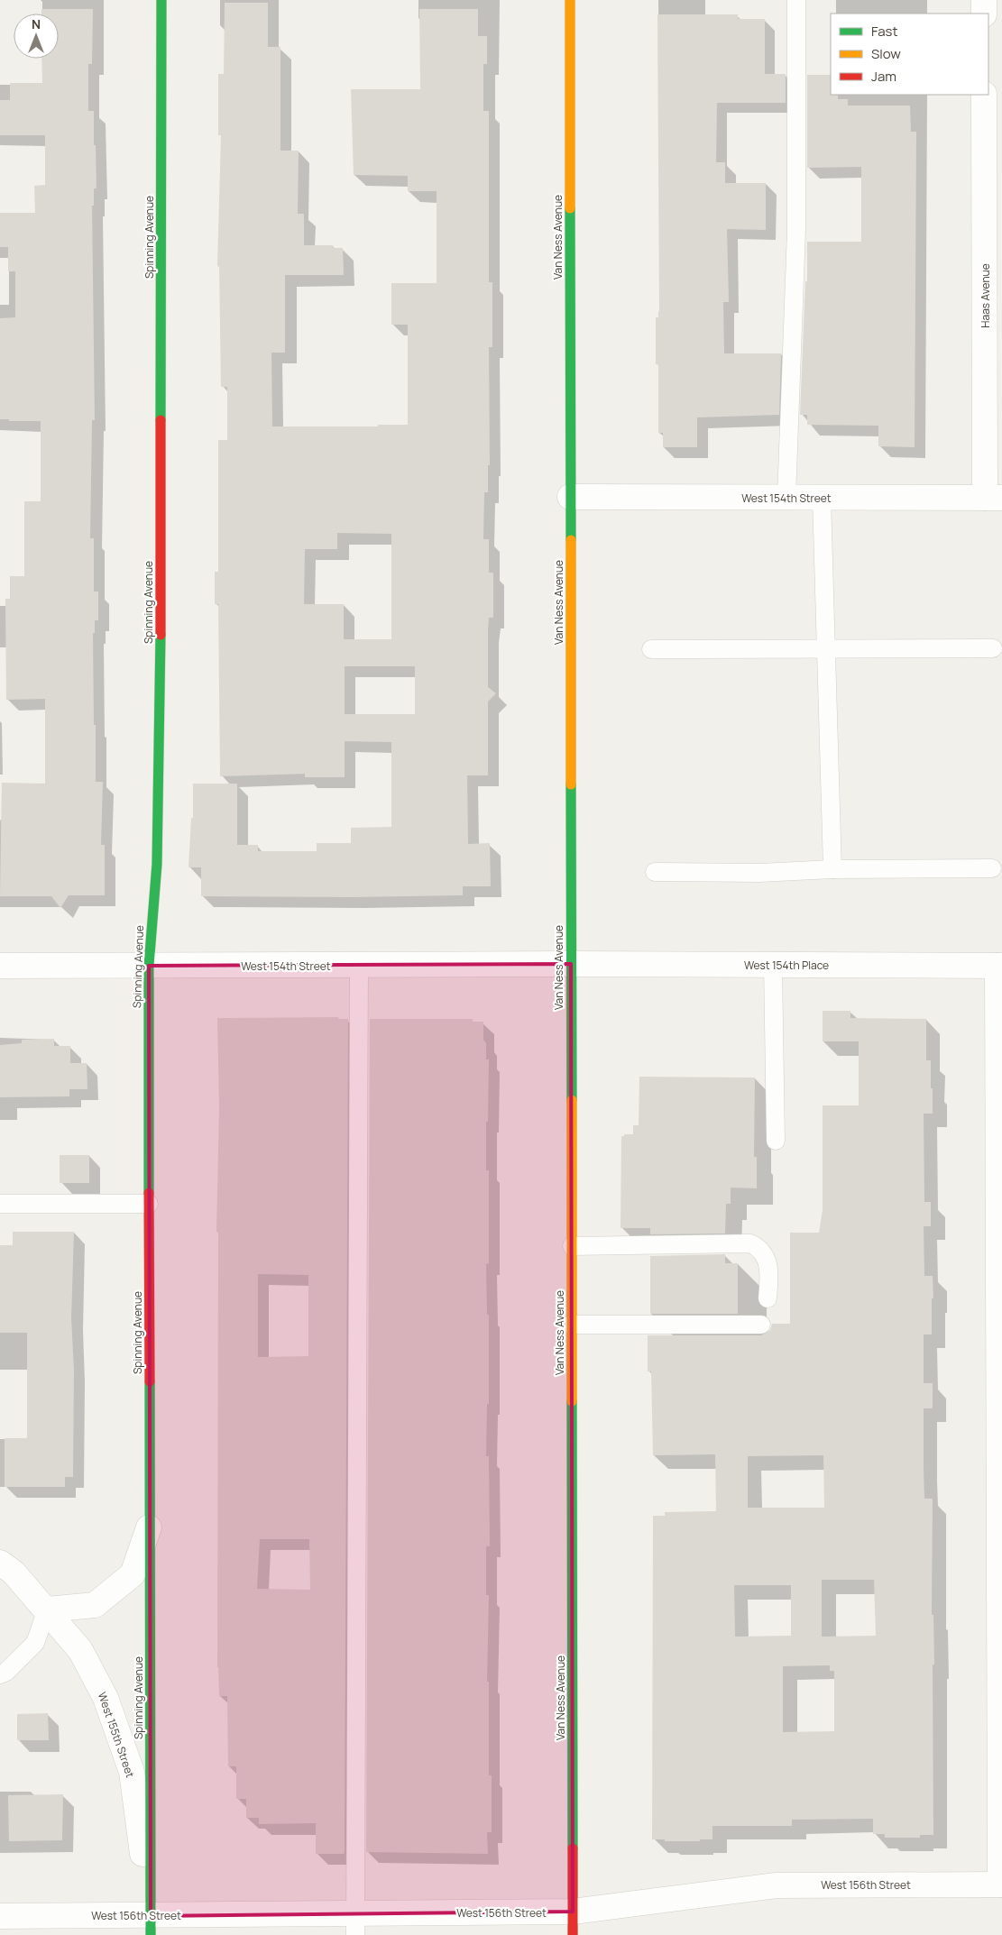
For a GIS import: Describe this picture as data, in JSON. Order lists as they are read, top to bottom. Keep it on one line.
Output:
{"streets":{"street":["Spinning Avenue","Van Ness Avenue","Haas Avenue","West 154th Street","West 154th Place","West 155th Street","West 156th Street"]},"crossings":[["Spinning Avenue","West 154th Street"],["Spinning Avenue","West 155th Street"],["Spinning Avenue","West 156th Street"],["Van Ness Avenue","West 154th Street"],["Van Ness Avenue","West 154th Place"],["Van Ness Avenue","West 156th Street"],["Haas Avenue","West 154th Street"],["West 154th Street","West 154th Place"],["West 155th Street","West 156th Street"]],"legend":["Fast","Slow","Jam"],"north":"top"}
